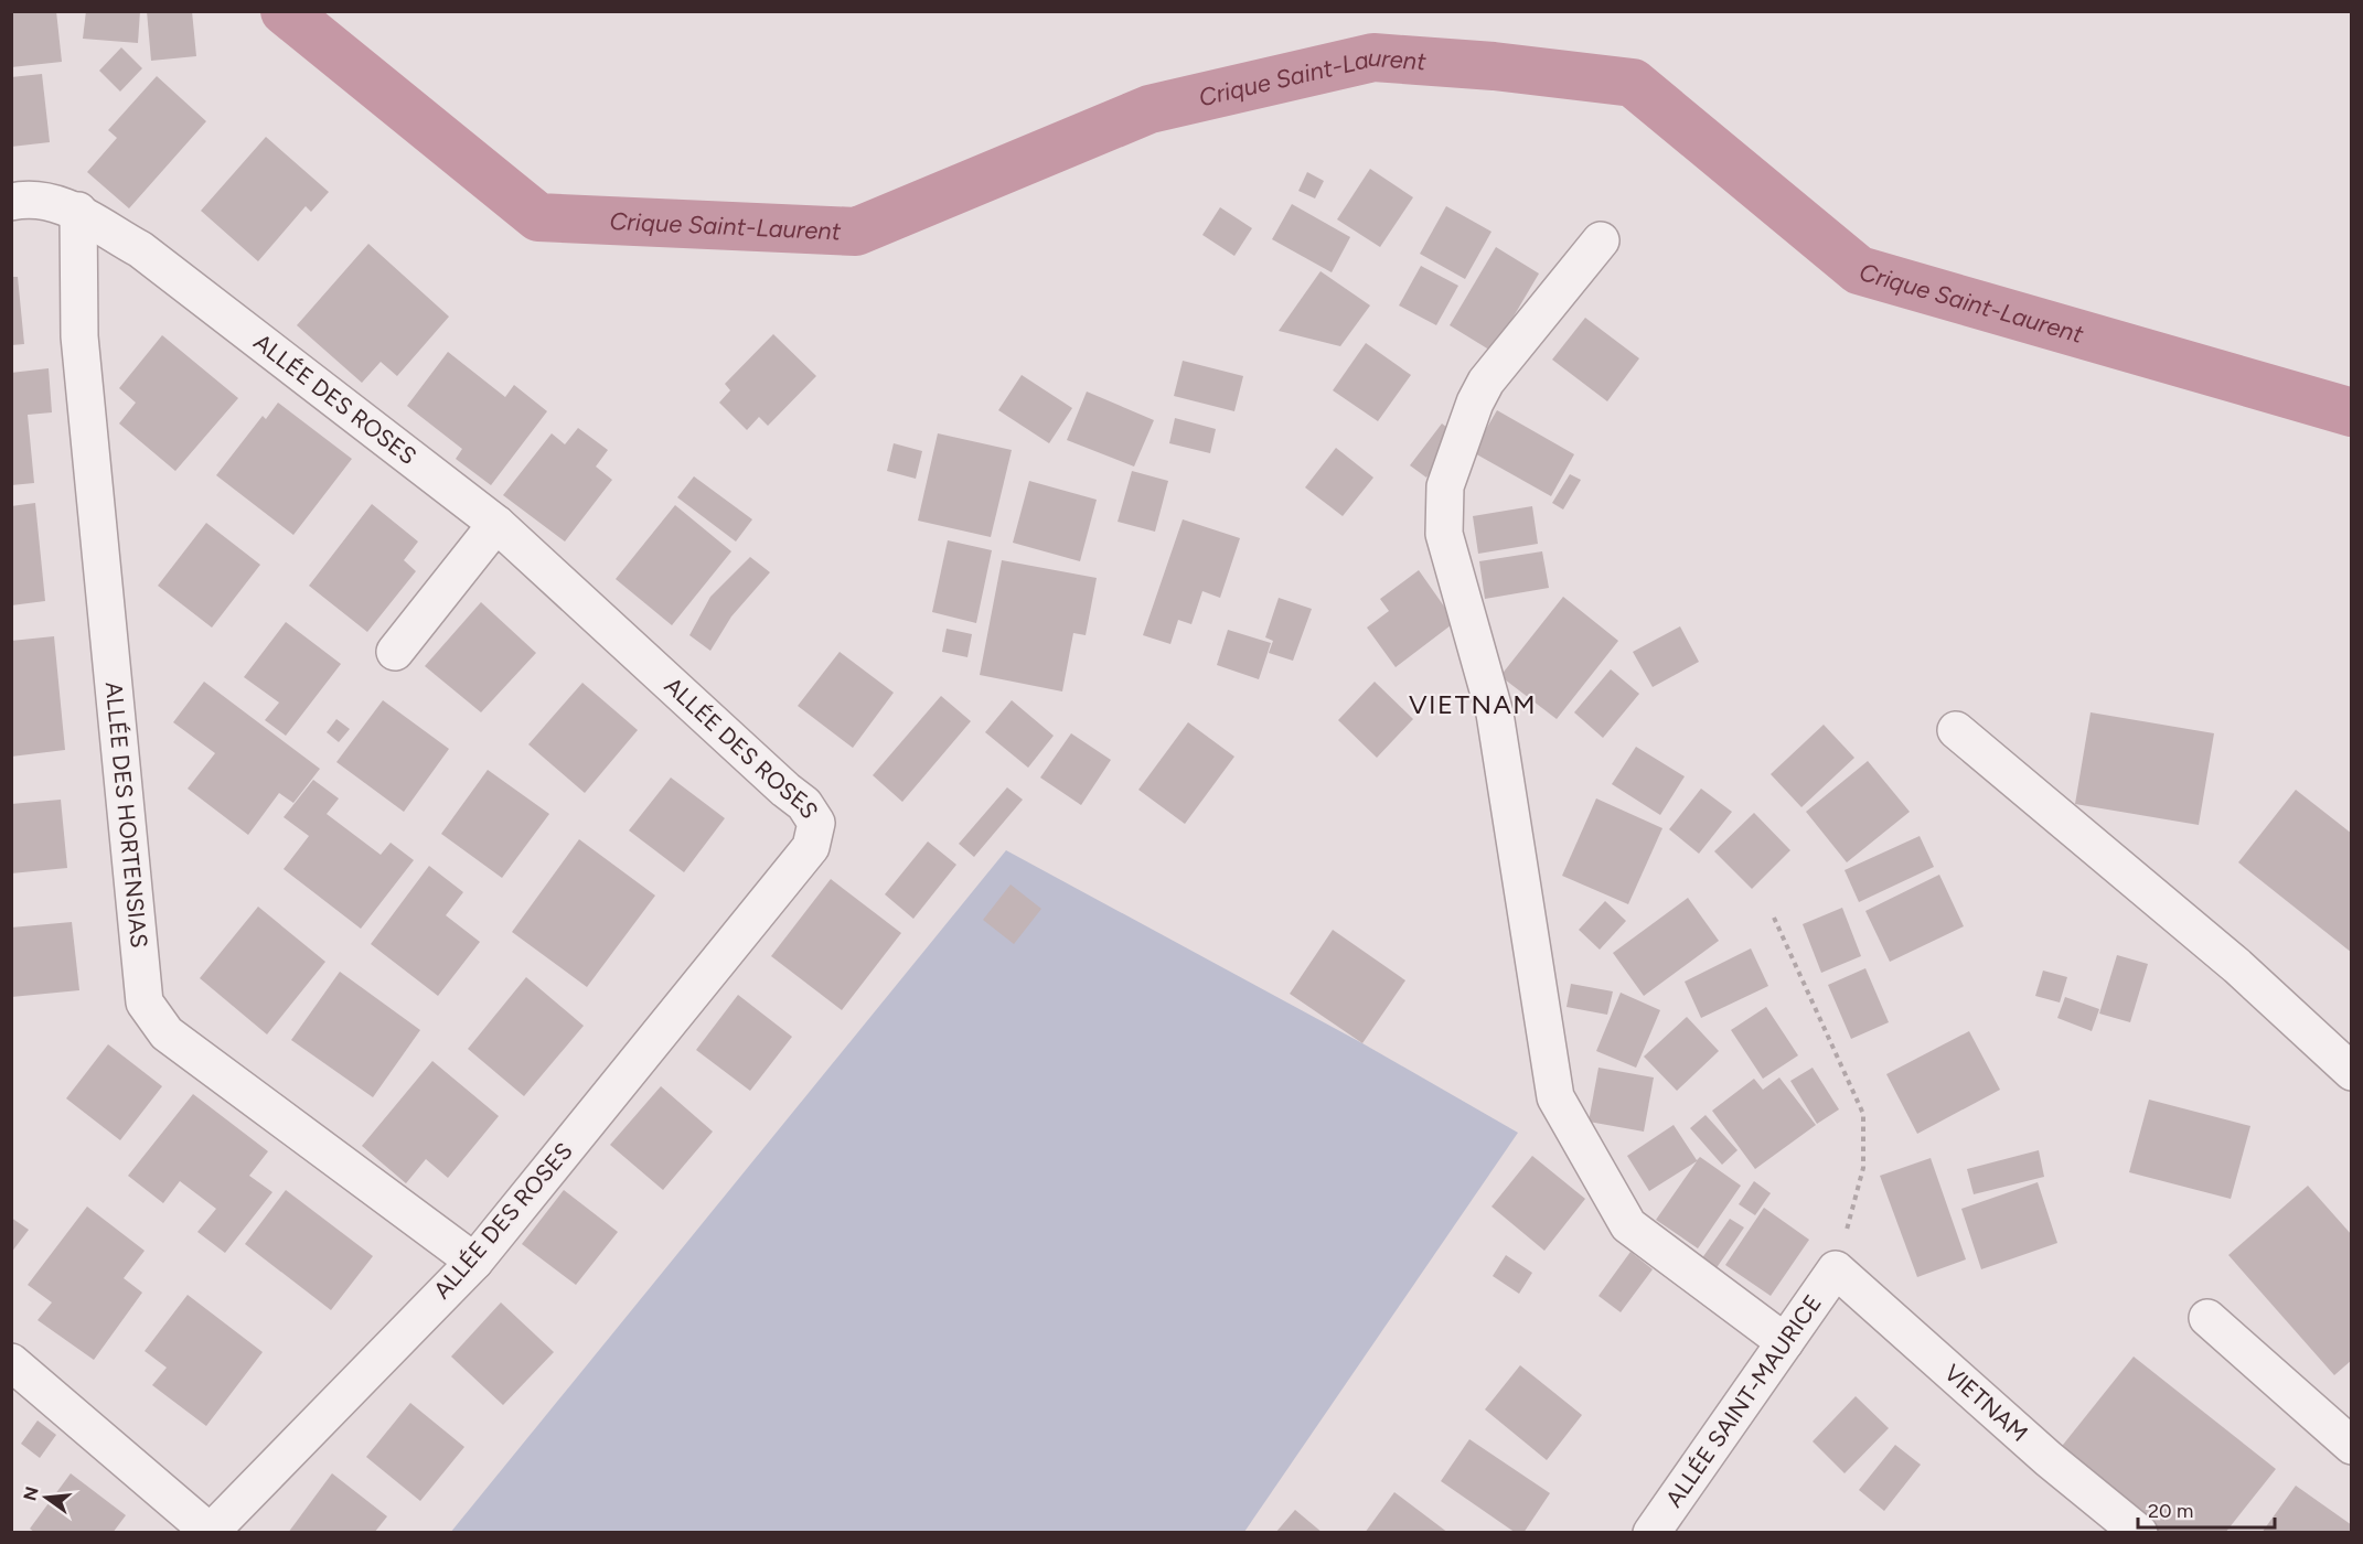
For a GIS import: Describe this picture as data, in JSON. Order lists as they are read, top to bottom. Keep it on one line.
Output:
{"streets":{"street":["ALLÉE DES ROSES","ALLÉE DES HORTENSIAS","ALLÉE SAINT-MAURICE","VIETNAM"]},"crossings":[["ALLÉE DES ROSES","ALLÉE DES HORTENSIAS"],["ALLÉE SAINT-MAURICE","VIETNAM"]],"districts":["VIETNAM"],"water":["Crique Saint-Laurent"],"scale_bar":"20 m","north":"left"}
